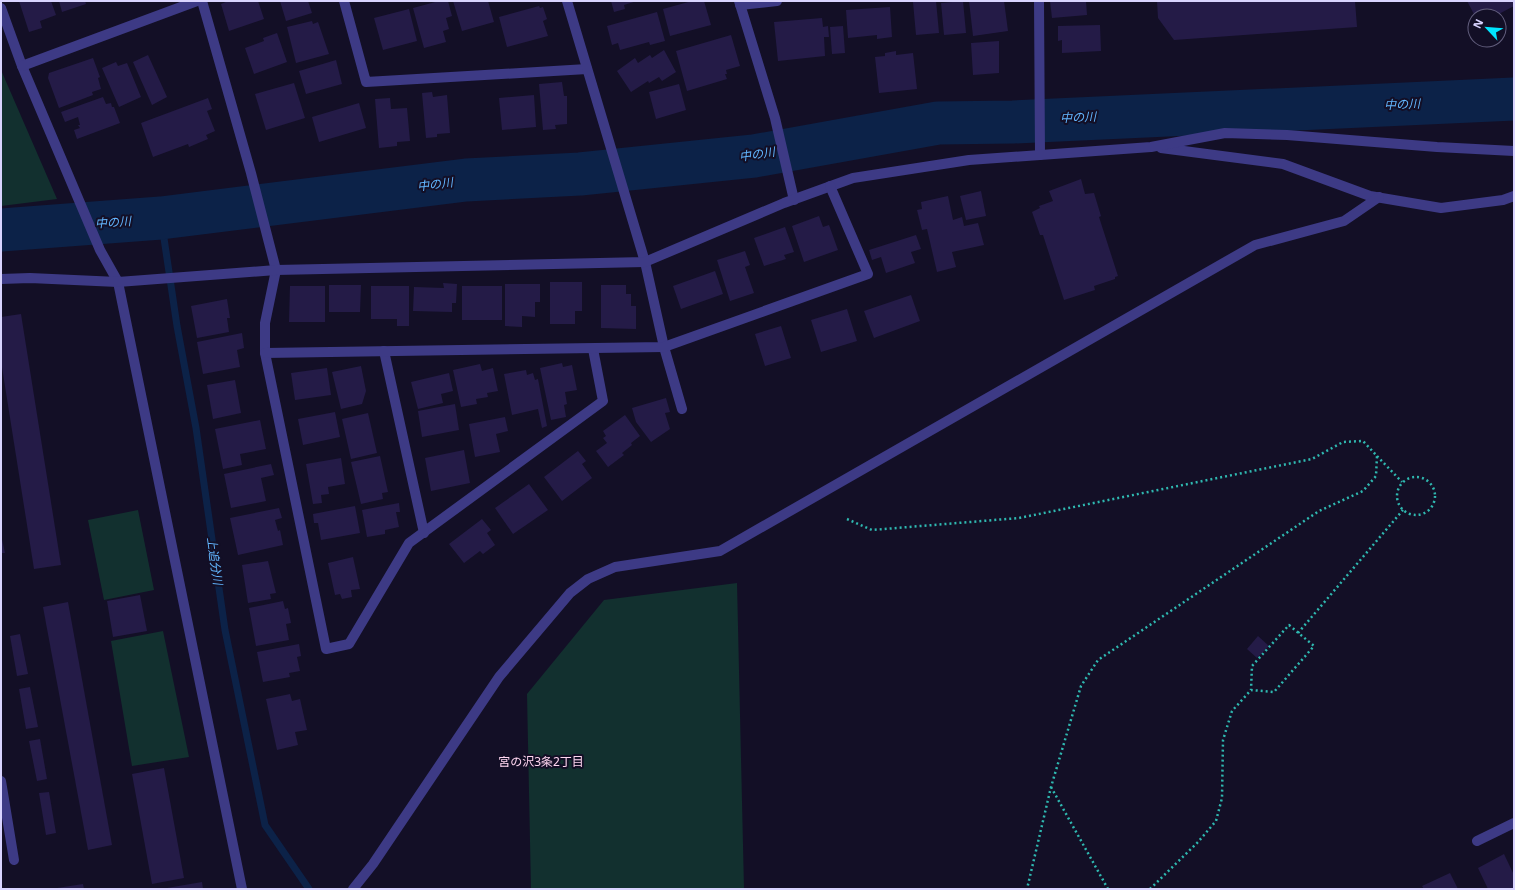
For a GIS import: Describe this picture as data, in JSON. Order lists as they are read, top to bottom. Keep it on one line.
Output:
{"districts":["宮の沢3条2丁目"],"water":["中の川","上追分川"],"north":"top left"}
